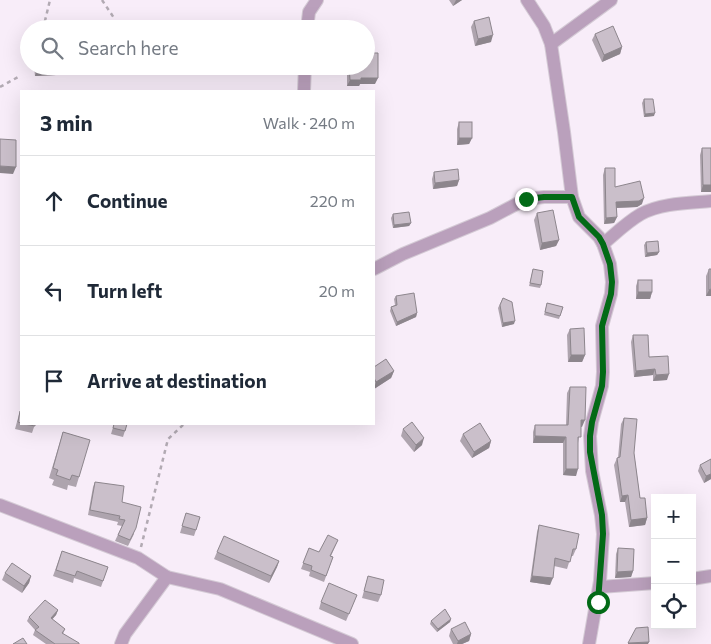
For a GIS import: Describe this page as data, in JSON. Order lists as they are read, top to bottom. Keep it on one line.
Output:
{"page":{"search":"Search here","heading":["3 min","Walk · 240 m"],"list":[["Continue","220 m"],["Turn left","20 m"],"Arrive at destination"],"map_buttons":["+","−"]}}
